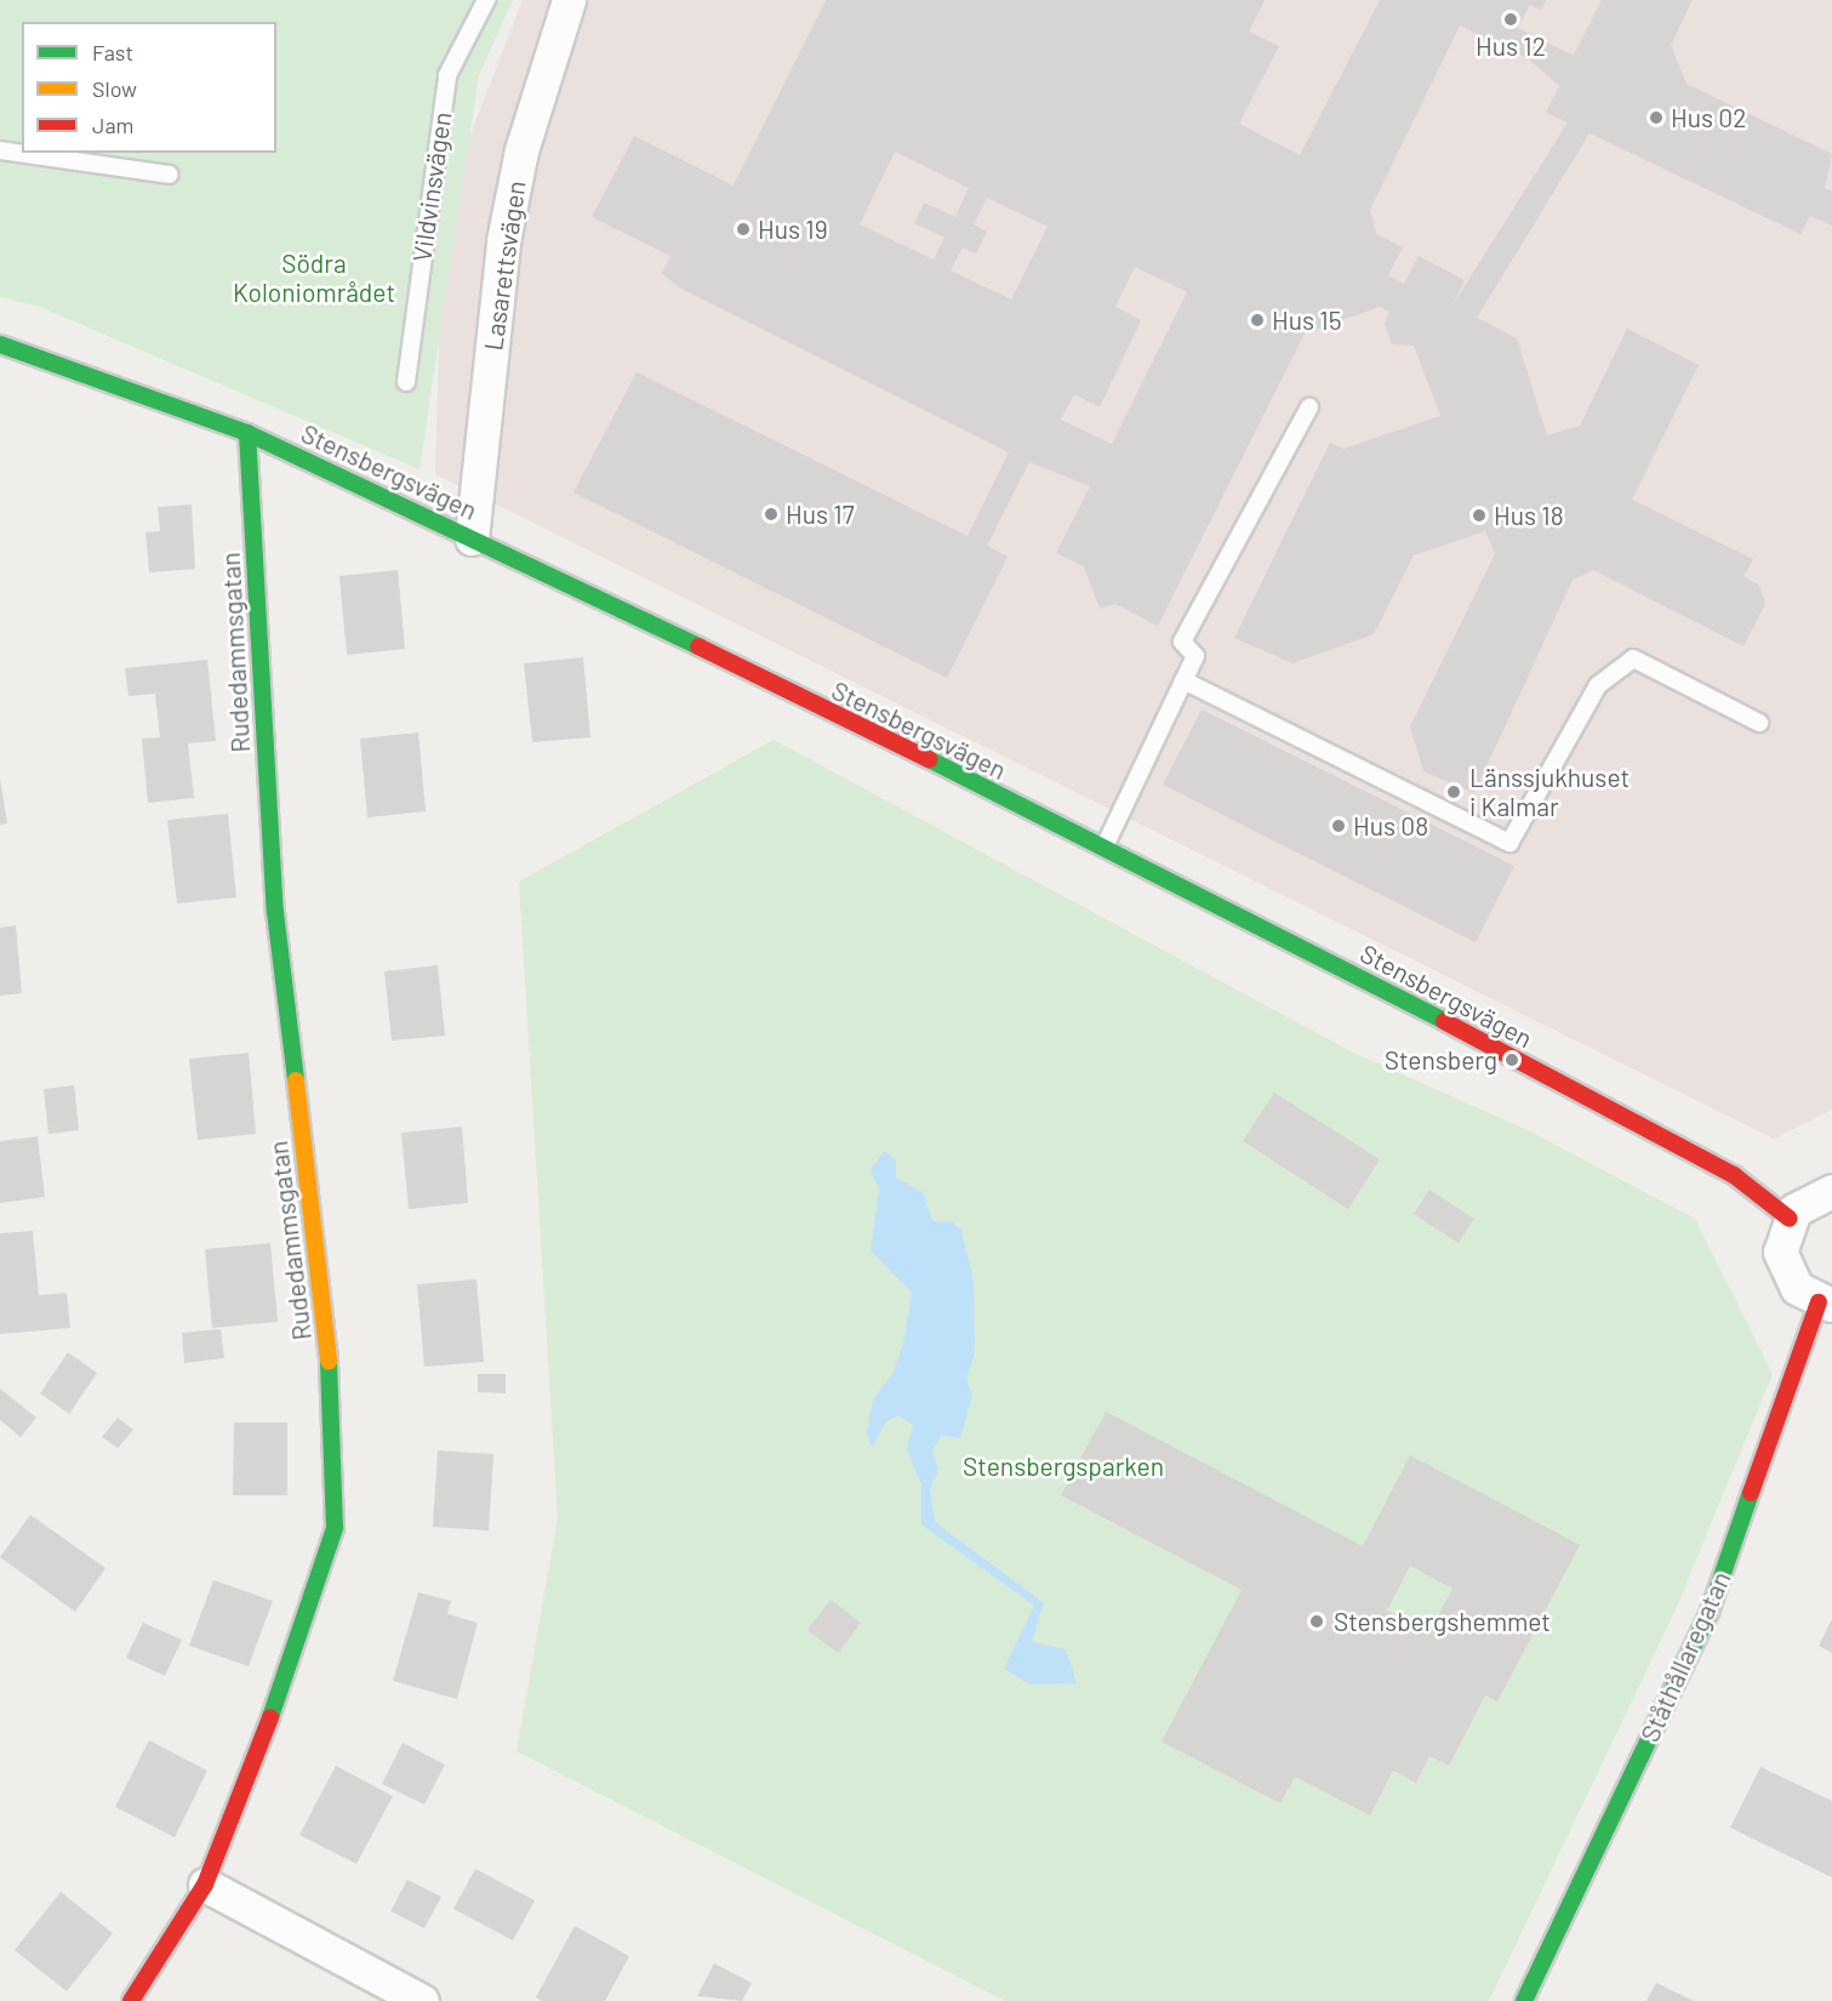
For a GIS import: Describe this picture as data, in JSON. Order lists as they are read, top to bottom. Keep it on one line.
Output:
{"streets":{"street":["Lasarettsvägen","Stensbergsvägen","Rudedammsgatan","Ståthållaregatan"],"lane":["Vildvinsvägen"]},"crossings":[["Lasarettsvägen","Stensbergsvägen"],["Stensbergsvägen","Rudedammsgatan"],["Stensbergsvägen","Ståthållaregatan"]],"parks":["Södra Koloniområdet","Stensbergsparken"],"places":["Hus 12","Hus 02","Hus 19","Hus 15","Hus 17","Hus 18","Länssjukhuset i Kalmar","Hus 08","Stensberg","Stensbergshemmet"],"legend":["Fast","Slow","Jam"]}
